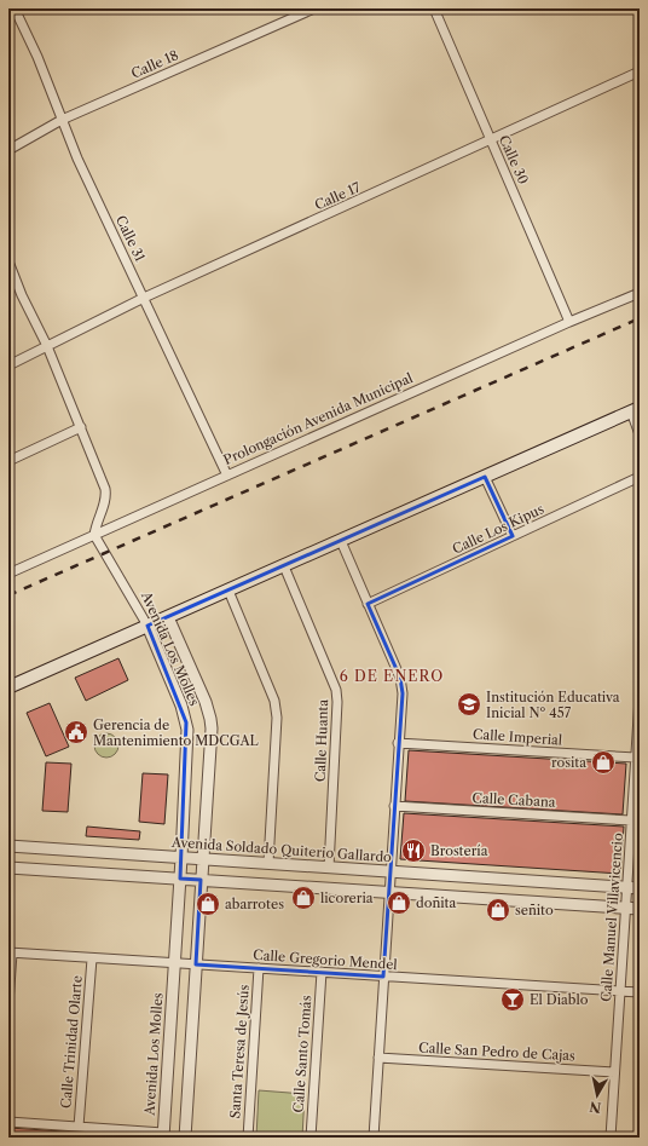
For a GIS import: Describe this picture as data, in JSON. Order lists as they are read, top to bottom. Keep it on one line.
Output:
{"streets":{"street":["Calle 18","Calle 30","Calle 17","Calle 31","Prolongación Avenida Municipal","Calle Los Kipus","Avenida Los Molles","Calle Imperial","Calle Huanta","Calle Cabana","Avenida Soldado Quiterio Gallardo","Calle Manuel Villavicencio","Calle Gregorio Mendel","Calle Trinidad Olarte","Santa Teresa de Jesús","Calle San Pedro de Cajas","Calle Santo Tomás"]},"crossings":[["Calle 18","Calle 31"],["Calle 30","Calle 17"],["Calle 30","Prolongación Avenida Municipal"],["Calle 17","Calle 31"],["Calle 31","Prolongación Avenida Municipal"],["Prolongación Avenida Municipal","Avenida Los Molles"],["Avenida Los Molles","Avenida Soldado Quiterio Gallardo"],["Avenida Los Molles","Calle Gregorio Mendel"],["Calle Imperial","Calle Manuel Villavicencio"],["Calle Huanta","Avenida Soldado Quiterio Gallardo"],["Calle Cabana","Calle Manuel Villavicencio"],["Avenida Soldado Quiterio Gallardo","Calle Manuel Villavicencio"],["Calle Manuel Villavicencio","Calle Gregorio Mendel"],["Calle Manuel Villavicencio","Calle San Pedro de Cajas"],["Calle Gregorio Mendel","Calle Trinidad Olarte"],["Calle Gregorio Mendel","Santa Teresa de Jesús"],["Calle Gregorio Mendel","Calle Santo Tomás"]],"districts":["6 DE ENERO"],"places":{"school or university":["Institución Educativa Inicial Nº 457"],"public building":["Gerencia de Mantenimiento MDCGAL"],"shop":["rosita","licoreria","doñita","abarrotes","señito"],"restaurant":["Brostería"],"bar":["El Diablo"]},"north":"bottom"}
